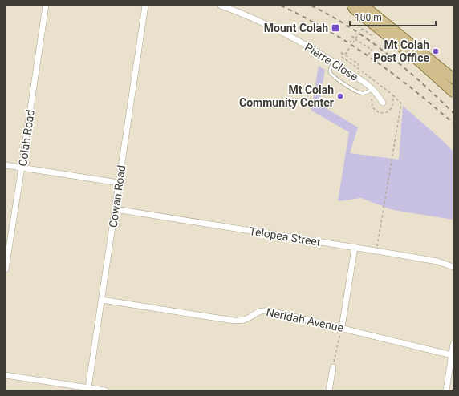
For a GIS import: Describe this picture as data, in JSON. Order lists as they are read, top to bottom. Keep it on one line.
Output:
{"streets":{"street":["Pierre Close","Colah Road","Cowan Road","Telopea Street","Neridah Avenue"]},"crossings":[["Cowan Road","Telopea Street"],["Cowan Road","Neridah Avenue"]],"places":{"transit":["Mount Colah"],"other":["Mt Colah Post Office","Mt Colah Community Center"]},"scale_bar":"100 m"}
